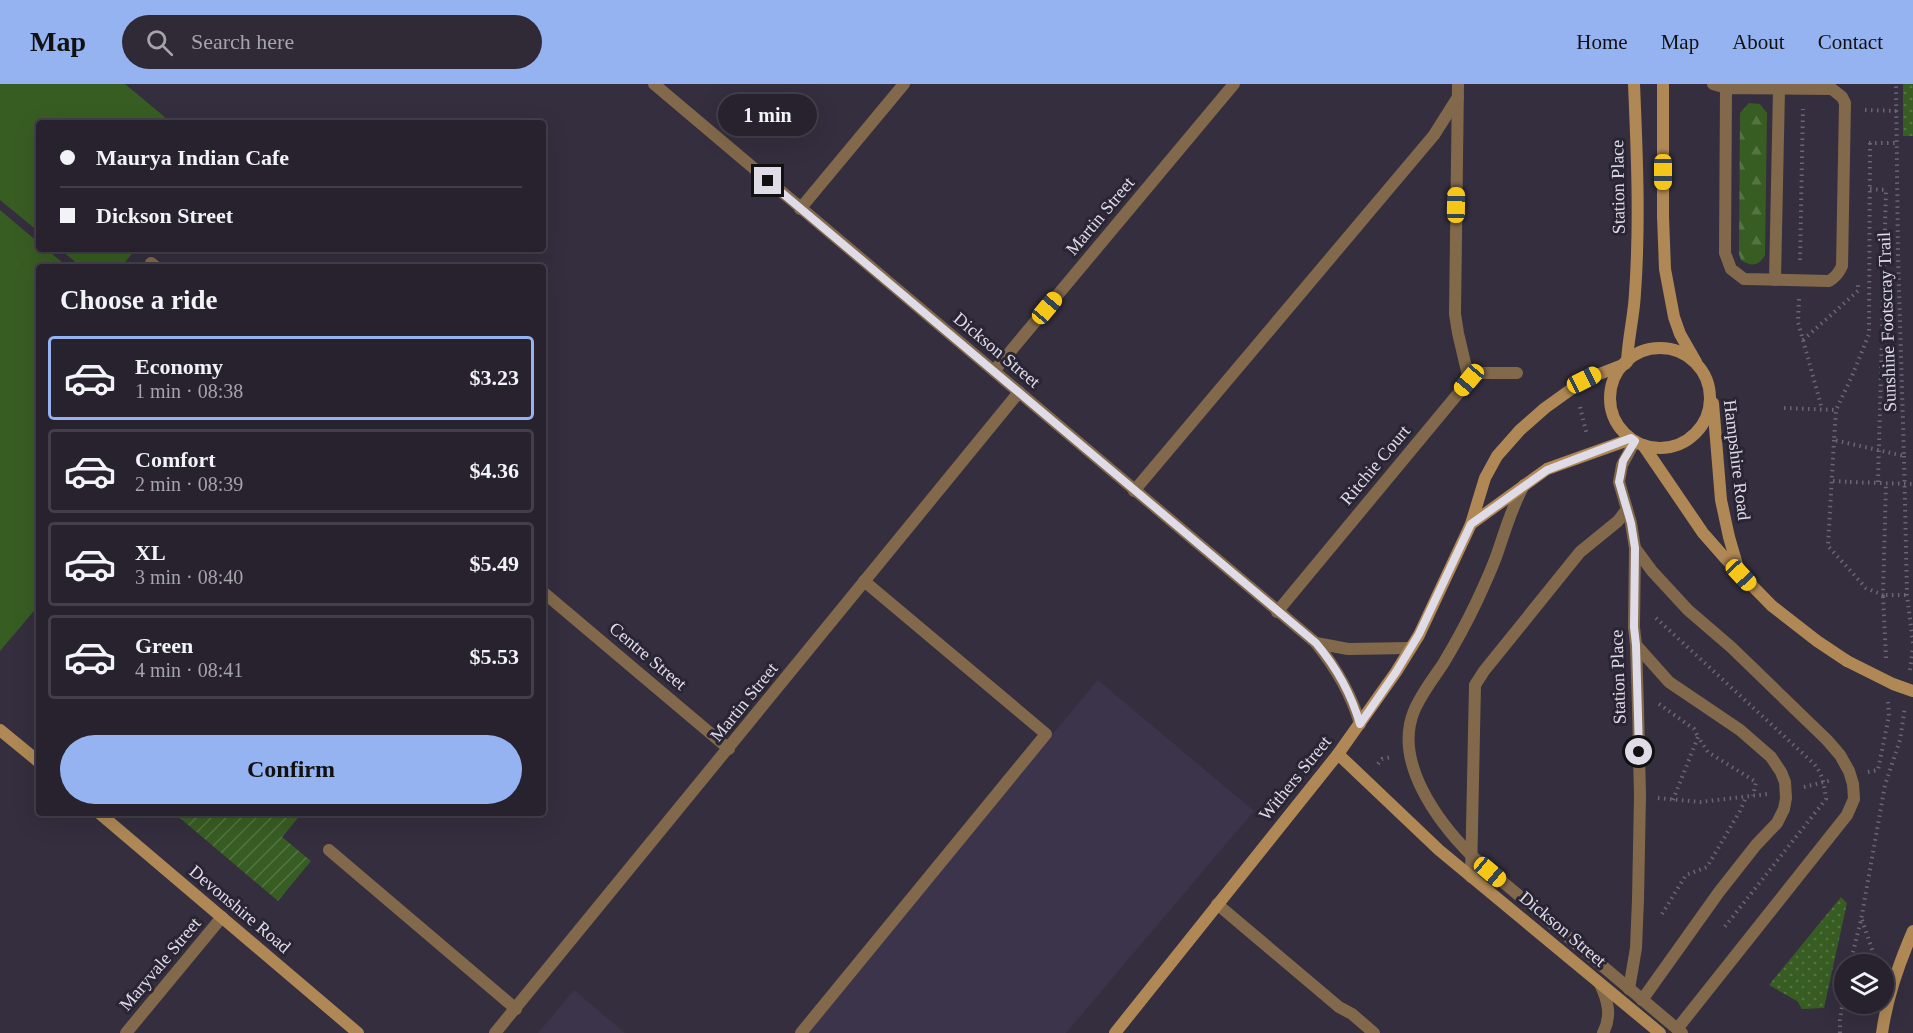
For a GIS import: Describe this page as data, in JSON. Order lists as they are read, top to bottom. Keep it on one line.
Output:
{"streets":{"street":["Station Place","Martin Street","Dickson Street","Hampshire Road","Ritchie Court","Centre Street","Withers Street","Devonshire Road","Maryvale Street"],"path":["Sunshine Footscray Trail"]},"crossings":[["Station Place","Hampshire Road"],["Station Place","Withers Street"],["Martin Street","Dickson Street"],["Martin Street","Centre Street"],["Dickson Street","Ritchie Court"],["Dickson Street","Withers Street"],["Hampshire Road","Withers Street"],["Devonshire Road","Maryvale Street"]],"page":{"header":"Map","search":"Search here","nav":["Home","Map","About","Contact"],"bubble":"1 min","banner":["Maurya Indian Cafe","Dickson Street"],"heading":"Choose a ride","list":[{"name":"Economy","note":"1 min · 08:38","value":"$3.23"},{"name":"Comfort","note":"2 min · 08:39","value":"$4.36"},{"name":"XL","note":"3 min · 08:40","value":"$5.49"},{"name":"Green","note":"4 min · 08:41","value":"$5.53"}],"buttons":"Confirm"}}
